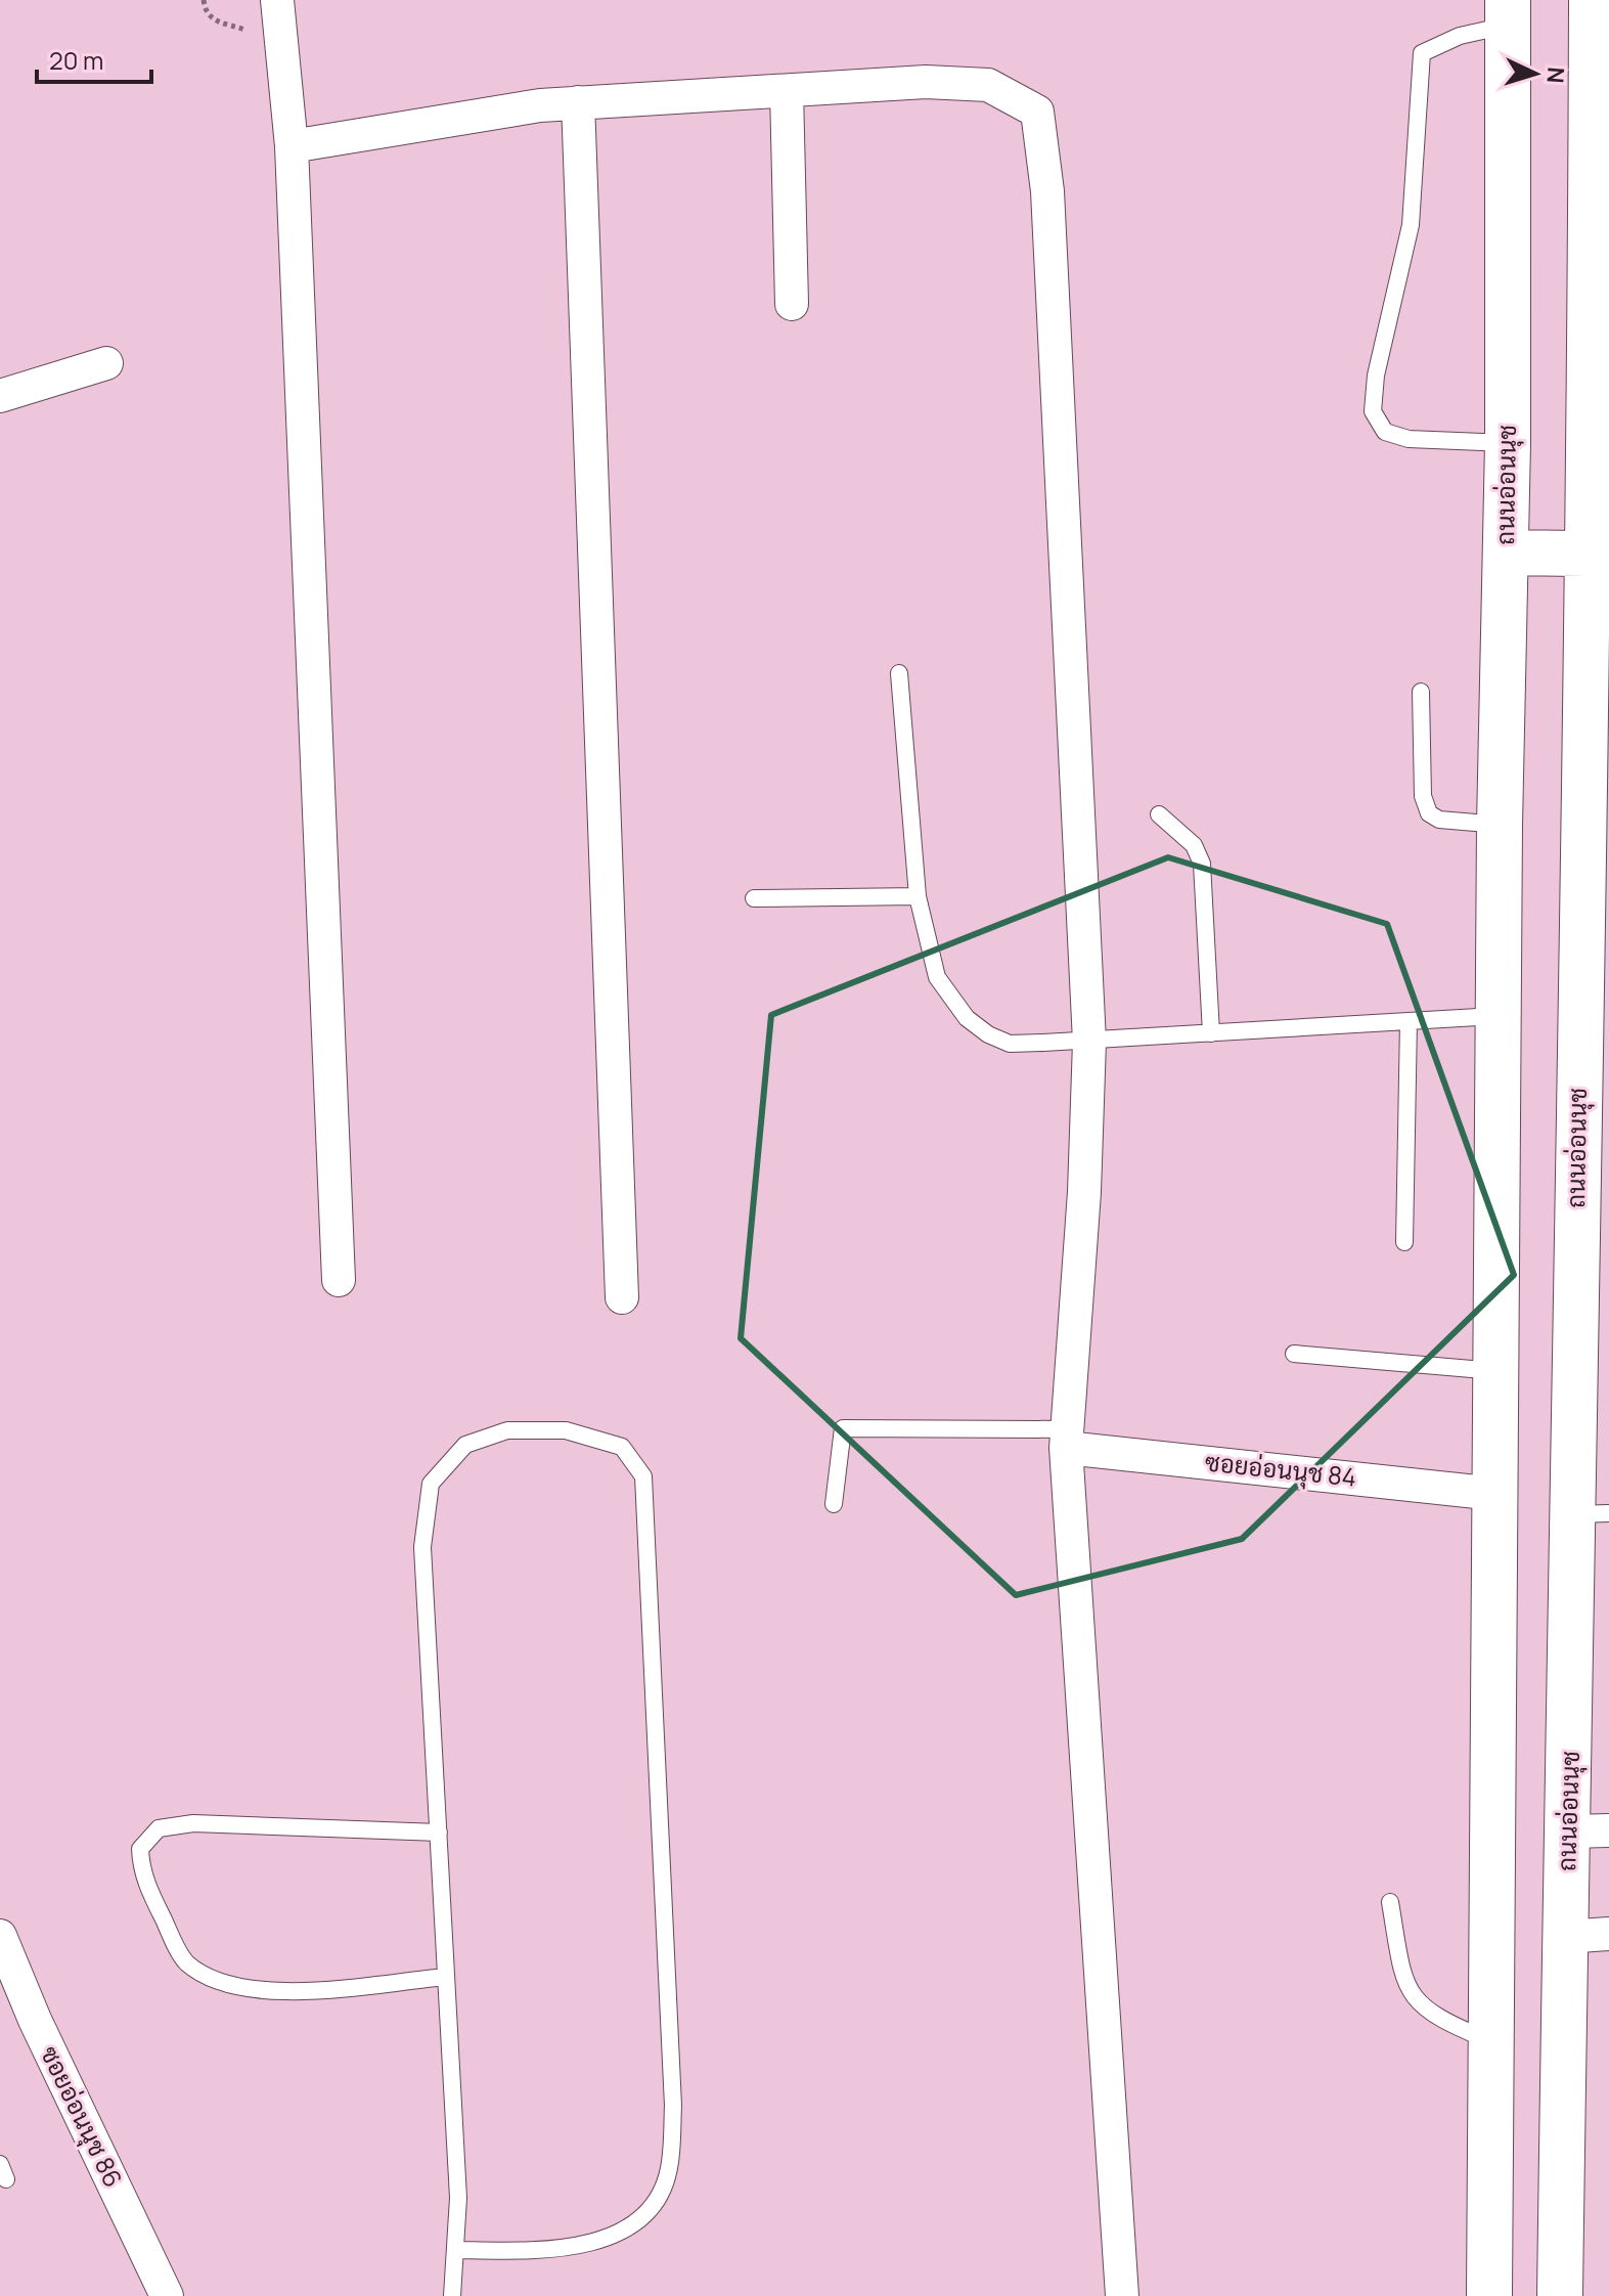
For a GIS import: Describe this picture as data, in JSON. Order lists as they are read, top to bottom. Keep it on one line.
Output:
{"streets":{"main road":["ถนนอ่อนนุช"],"street":["ซอยอ่อนนุช 84","ซอยอ่อนนุช 86"]},"crossings":[["ถนนอ่อนนุช","ซอยอ่อนนุช 84"]],"scale_bar":"20 m","north":"right"}
